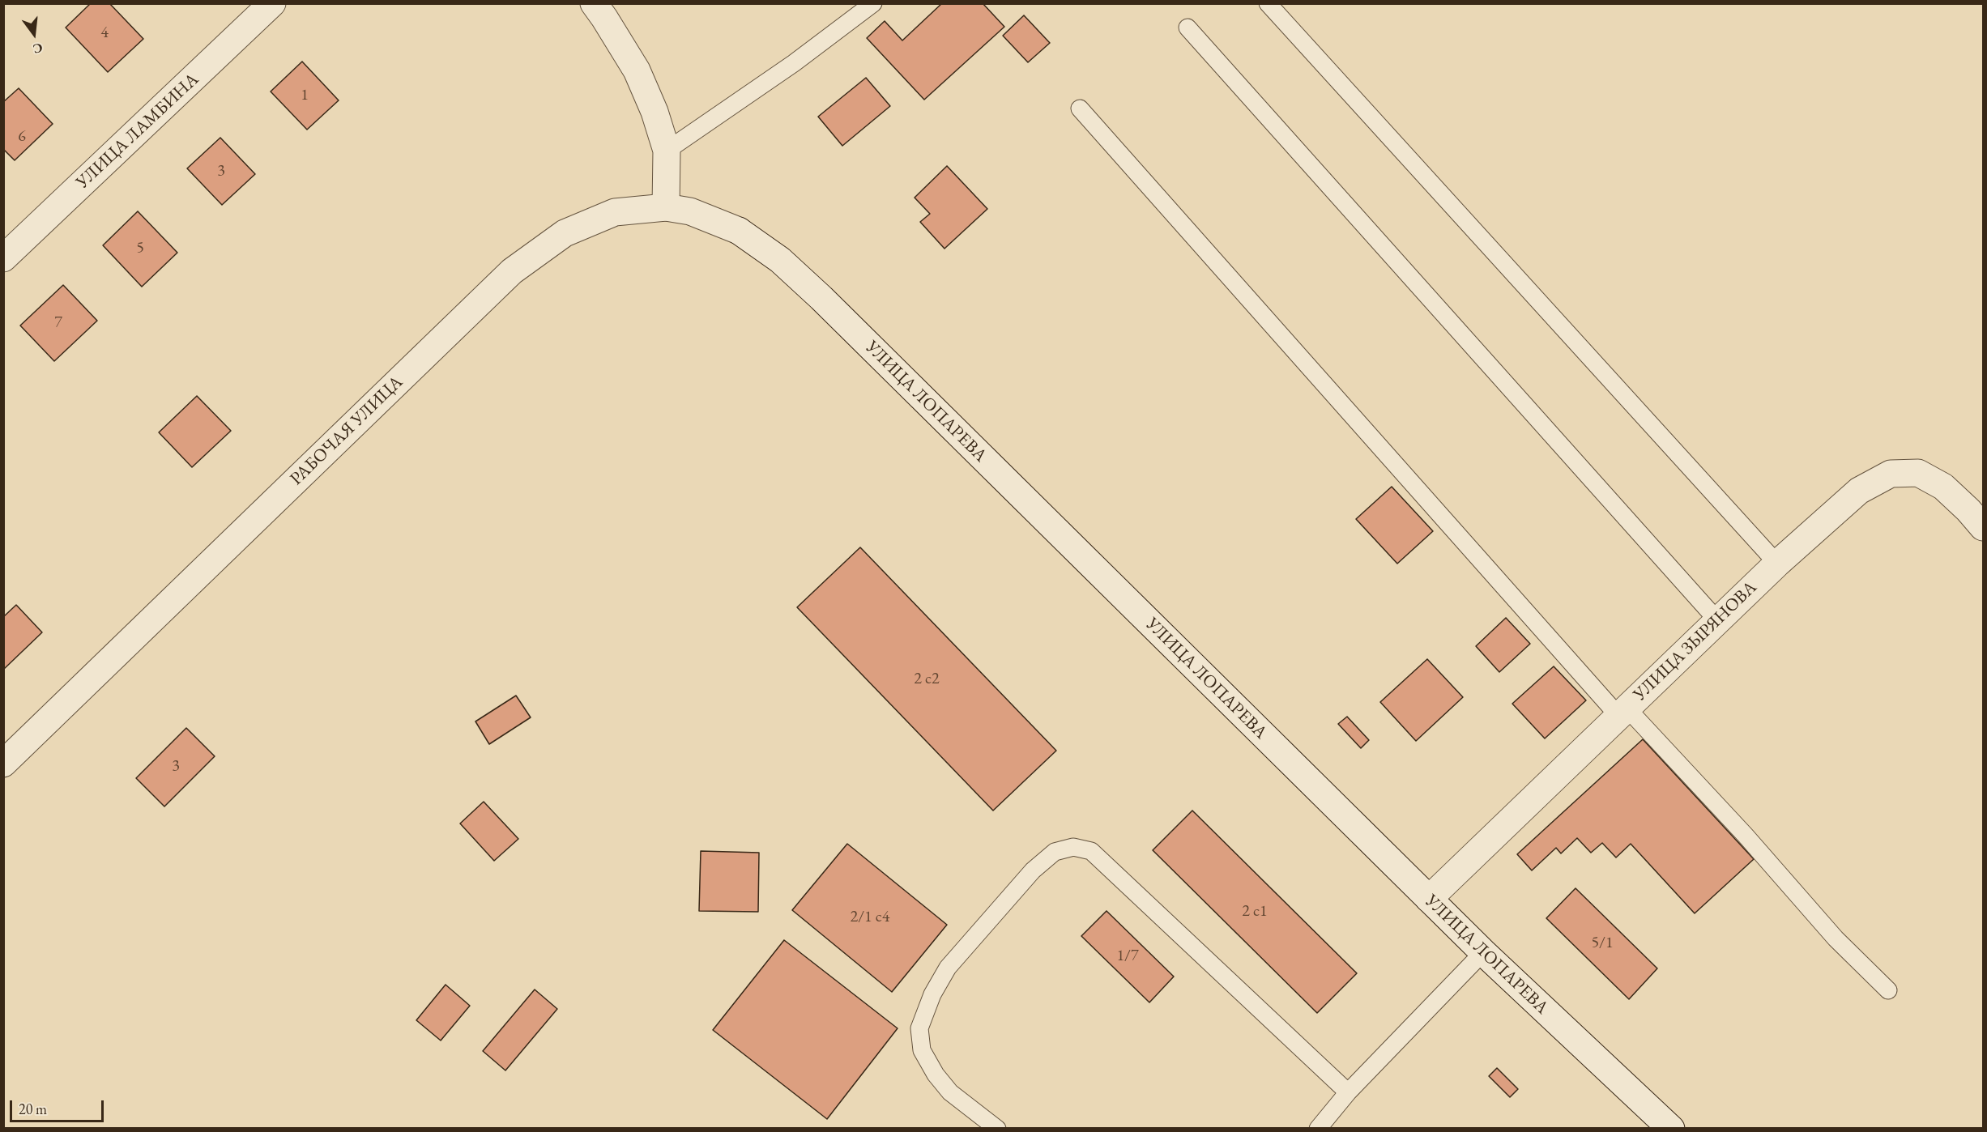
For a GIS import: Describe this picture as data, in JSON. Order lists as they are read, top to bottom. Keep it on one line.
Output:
{"streets":{"street":["УЛИЦА ЛАМБИНА","УЛИЦА ЛОПАРЕВА","РАБОЧАЯ УЛИЦА","УЛИЦА ЗЫРЯНОВА"]},"crossings":[["УЛИЦА ЛОПАРЕВА","РАБОЧАЯ УЛИЦА"],["УЛИЦА ЛОПАРЕВА","УЛИЦА ЗЫРЯНОВА"]],"house_numbers":["4","1","6","3","5","7","2 с2","3","2 с1","2/1 с4","5/1","1/7"],"scale_bar":"20 m","north":"bottom"}
